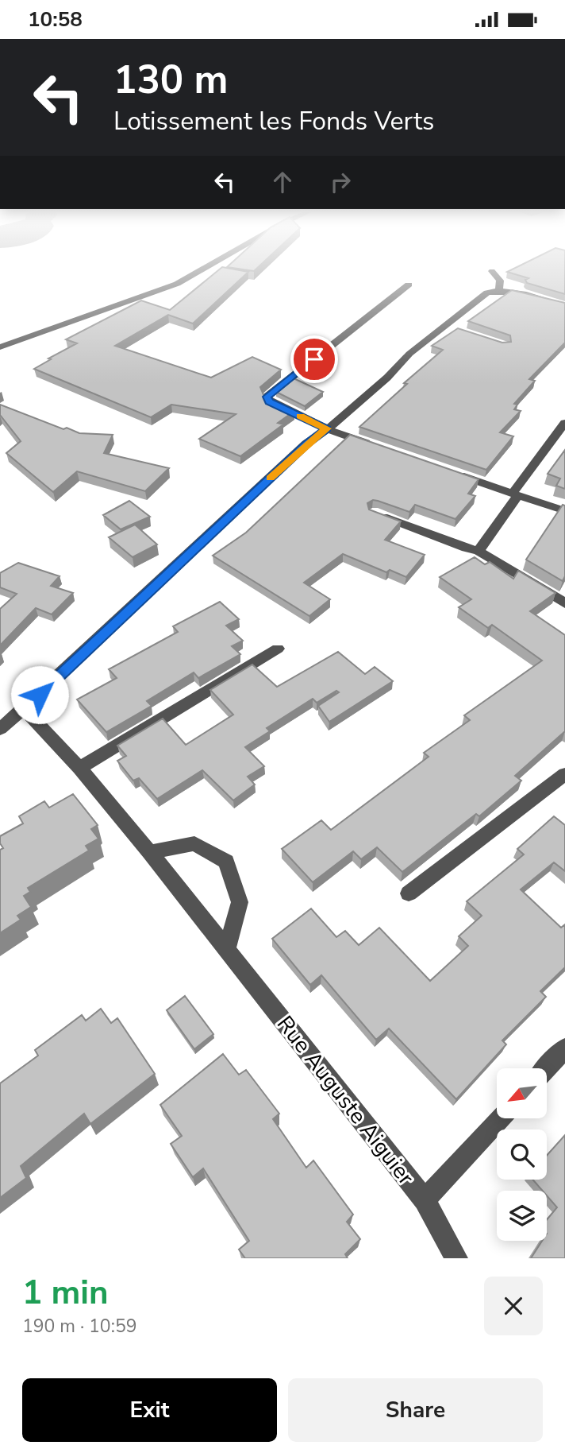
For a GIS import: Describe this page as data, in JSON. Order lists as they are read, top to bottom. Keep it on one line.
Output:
{"streets":{"street":["Rue Auguste Aiguier"]},"north":"bottom left","page":{"status":"10:58","turn":["130 m","Lotissement les Fonds Verts"],"heading":["1 min","190 m · 10:59"],"buttons":["Exit","Share"]}}
